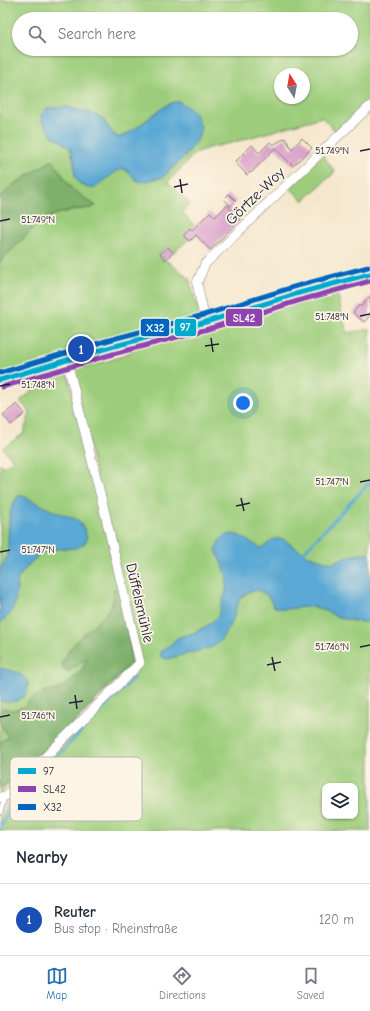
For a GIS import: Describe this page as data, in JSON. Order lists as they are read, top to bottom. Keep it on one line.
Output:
{"streets":{"street":["Görtze-Woy","Düffelsmühle"]},"lines":["transit line X32","transit line 97","transit line SL42"],"legend":["97","SL42","X32"],"north":"top","page":{"search":"Search here","pins":"1","heading":"Nearby","list":[{"mark":"1","name":"Reuter","note":"Bus stop · Rheinstraße","value":"120 m"}],"nav":["Map","Directions","Saved"]},"coordinates":["51.749°N","51.748°N","51.747°N","51.746°N"]}
